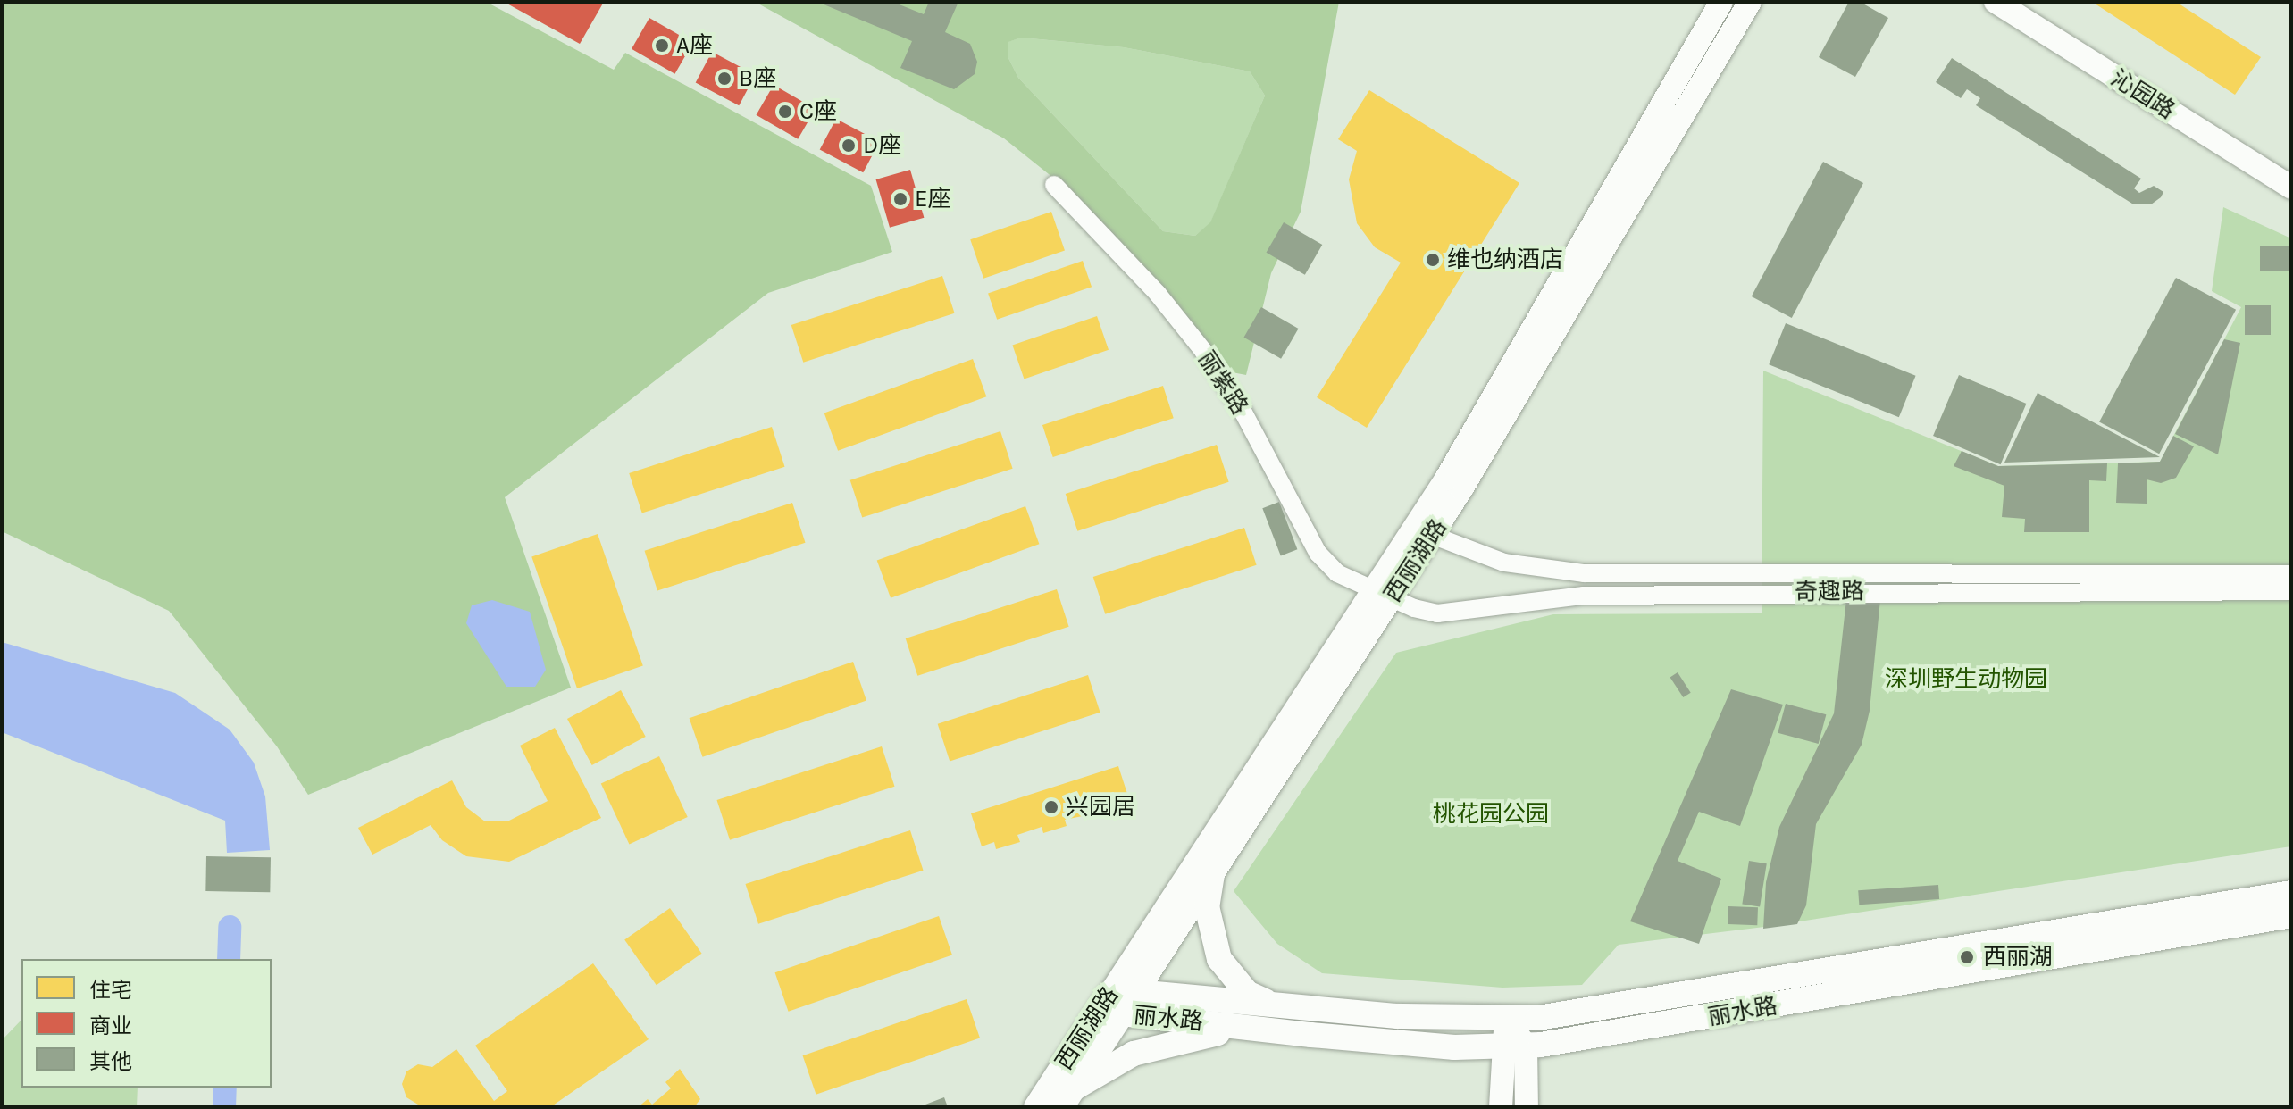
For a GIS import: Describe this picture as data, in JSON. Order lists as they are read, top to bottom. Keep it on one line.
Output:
{"streets":{"main road":["西丽湖路","丽水路"],"street":["沁园路","丽紫路","奇趣路"]},"crossings":[["丽紫路","西丽湖路"],["丽紫路","奇趣路"],["西丽湖路","奇趣路"],["西丽湖路","丽水路"]],"parks":["深圳野生动物园","桃花园公园"],"places":["A座","B座","C座","D座","E座","维也纳酒店","兴园居","西丽湖"],"legend":["住宅","商业","其他"]}
